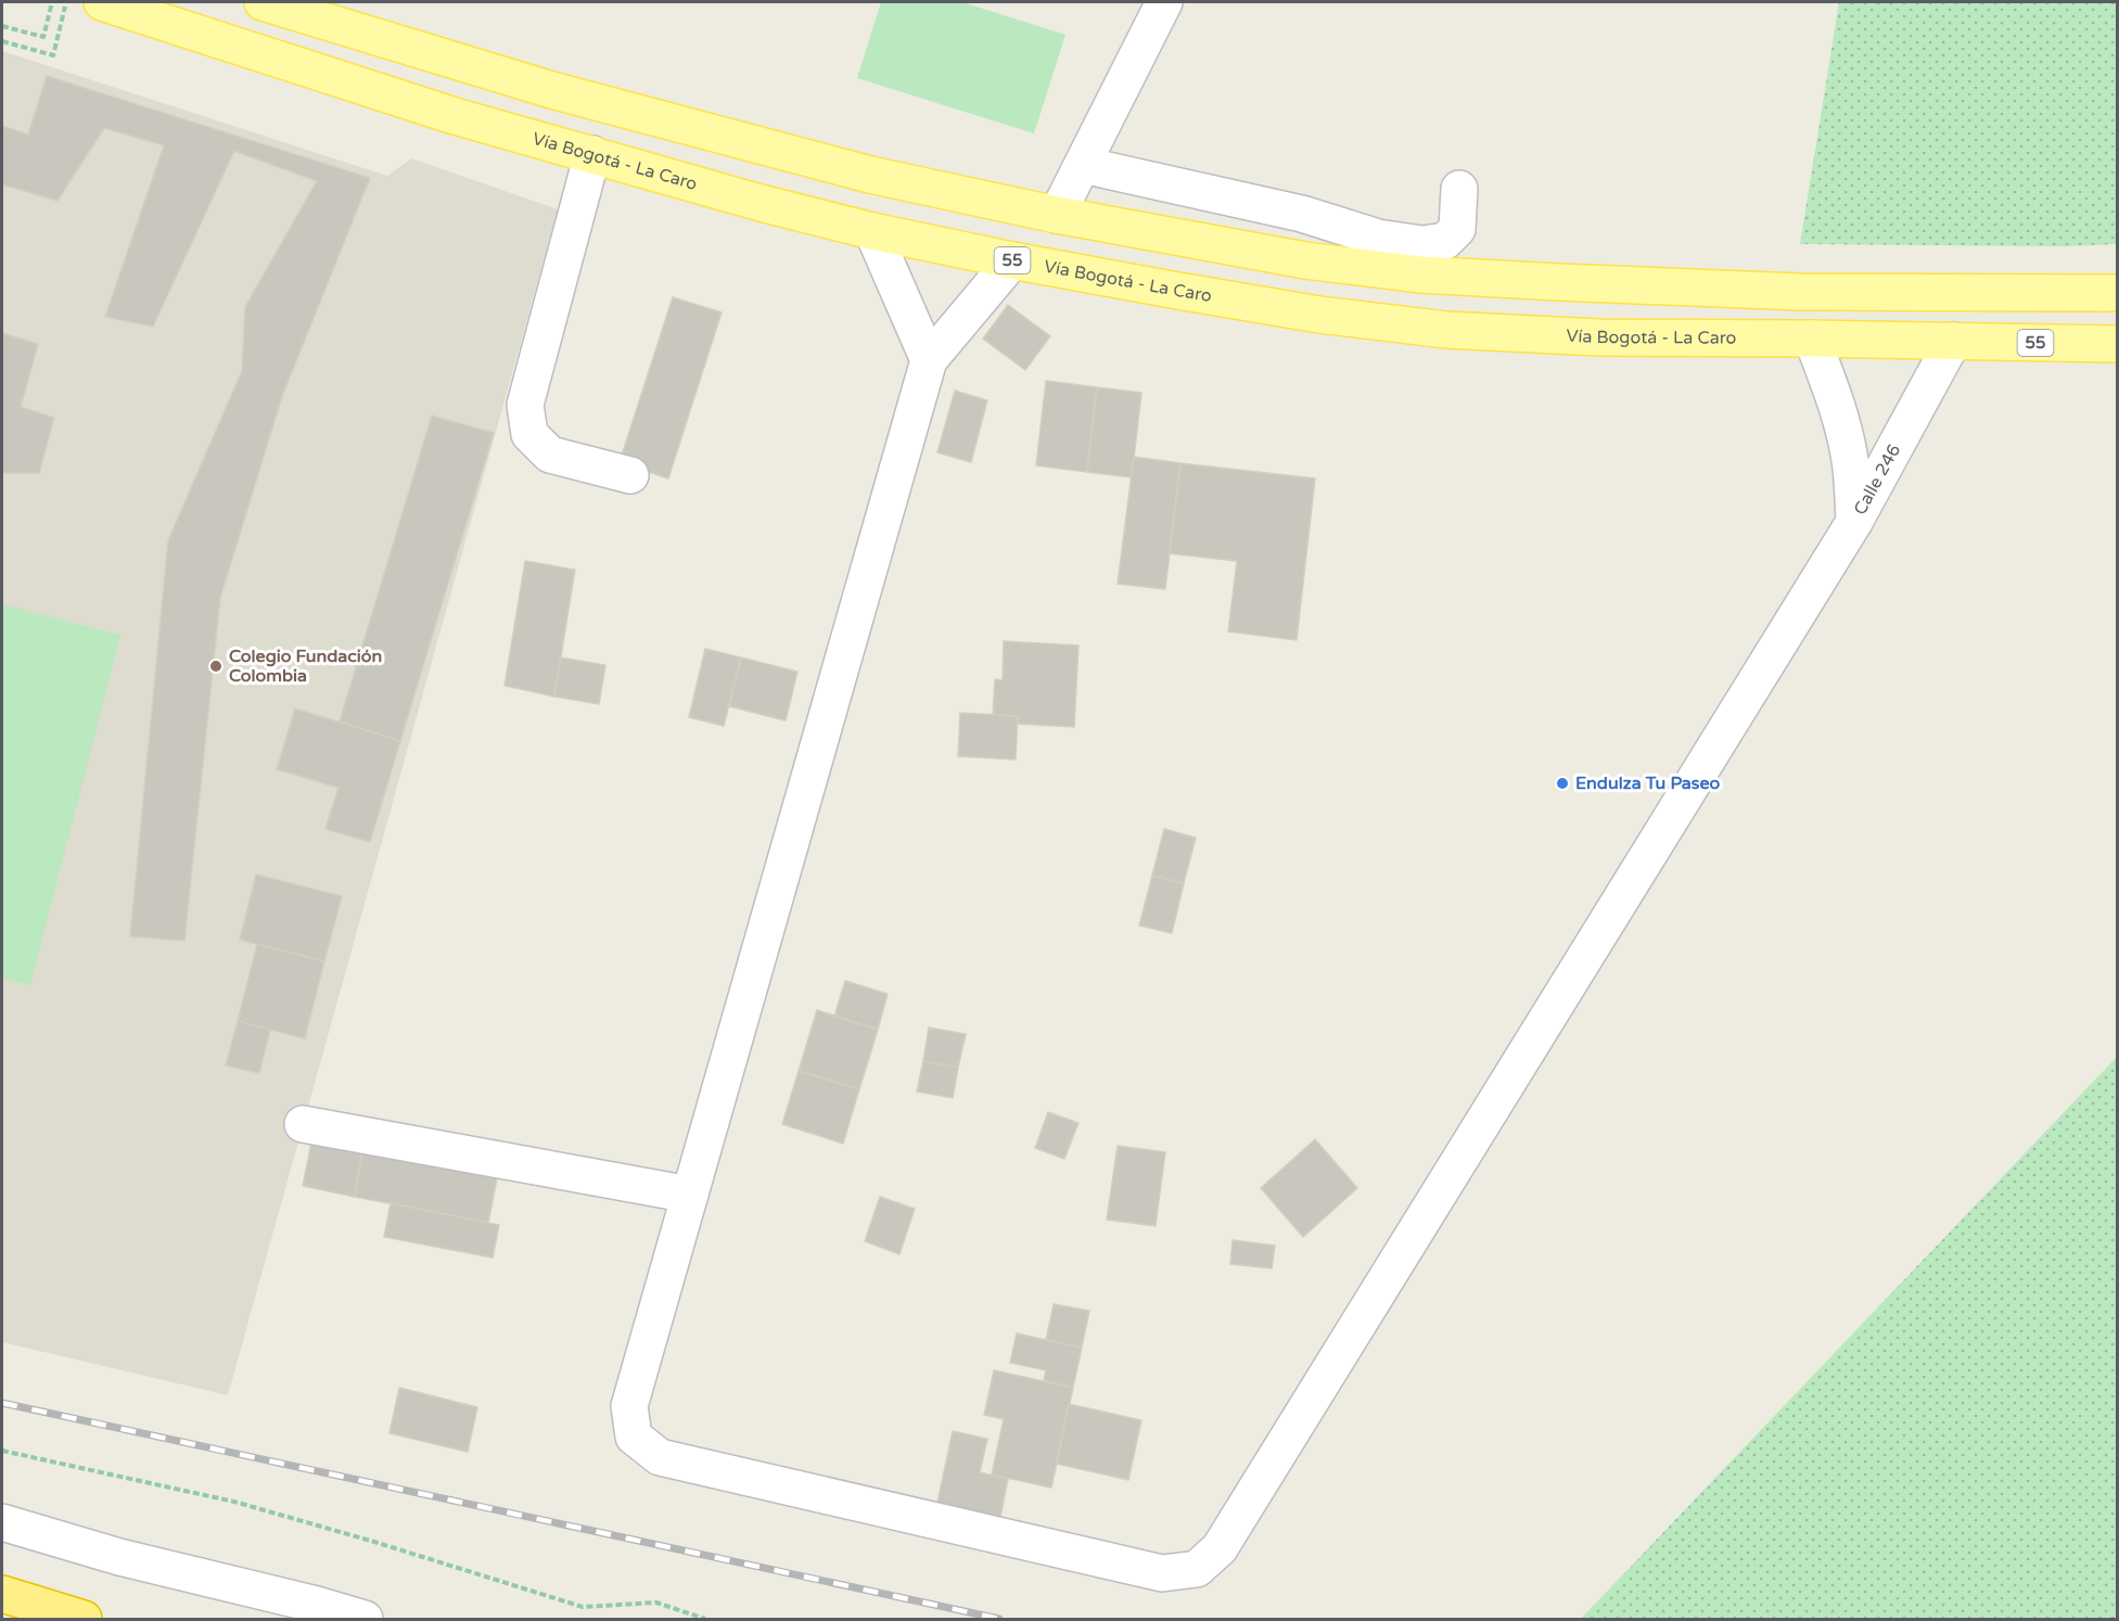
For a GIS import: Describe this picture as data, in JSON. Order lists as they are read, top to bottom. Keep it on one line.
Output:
{"streets":{"main road":["Vía Bogotá - La Caro","55"],"street":["Calle 246"]},"crossings":[["Vía Bogotá - La Caro","55"],["Vía Bogotá - La Caro","Calle 246"],["55","Calle 246"]],"places":["Colegio Fundación Colombia","Endulza Tu Paseo"]}
